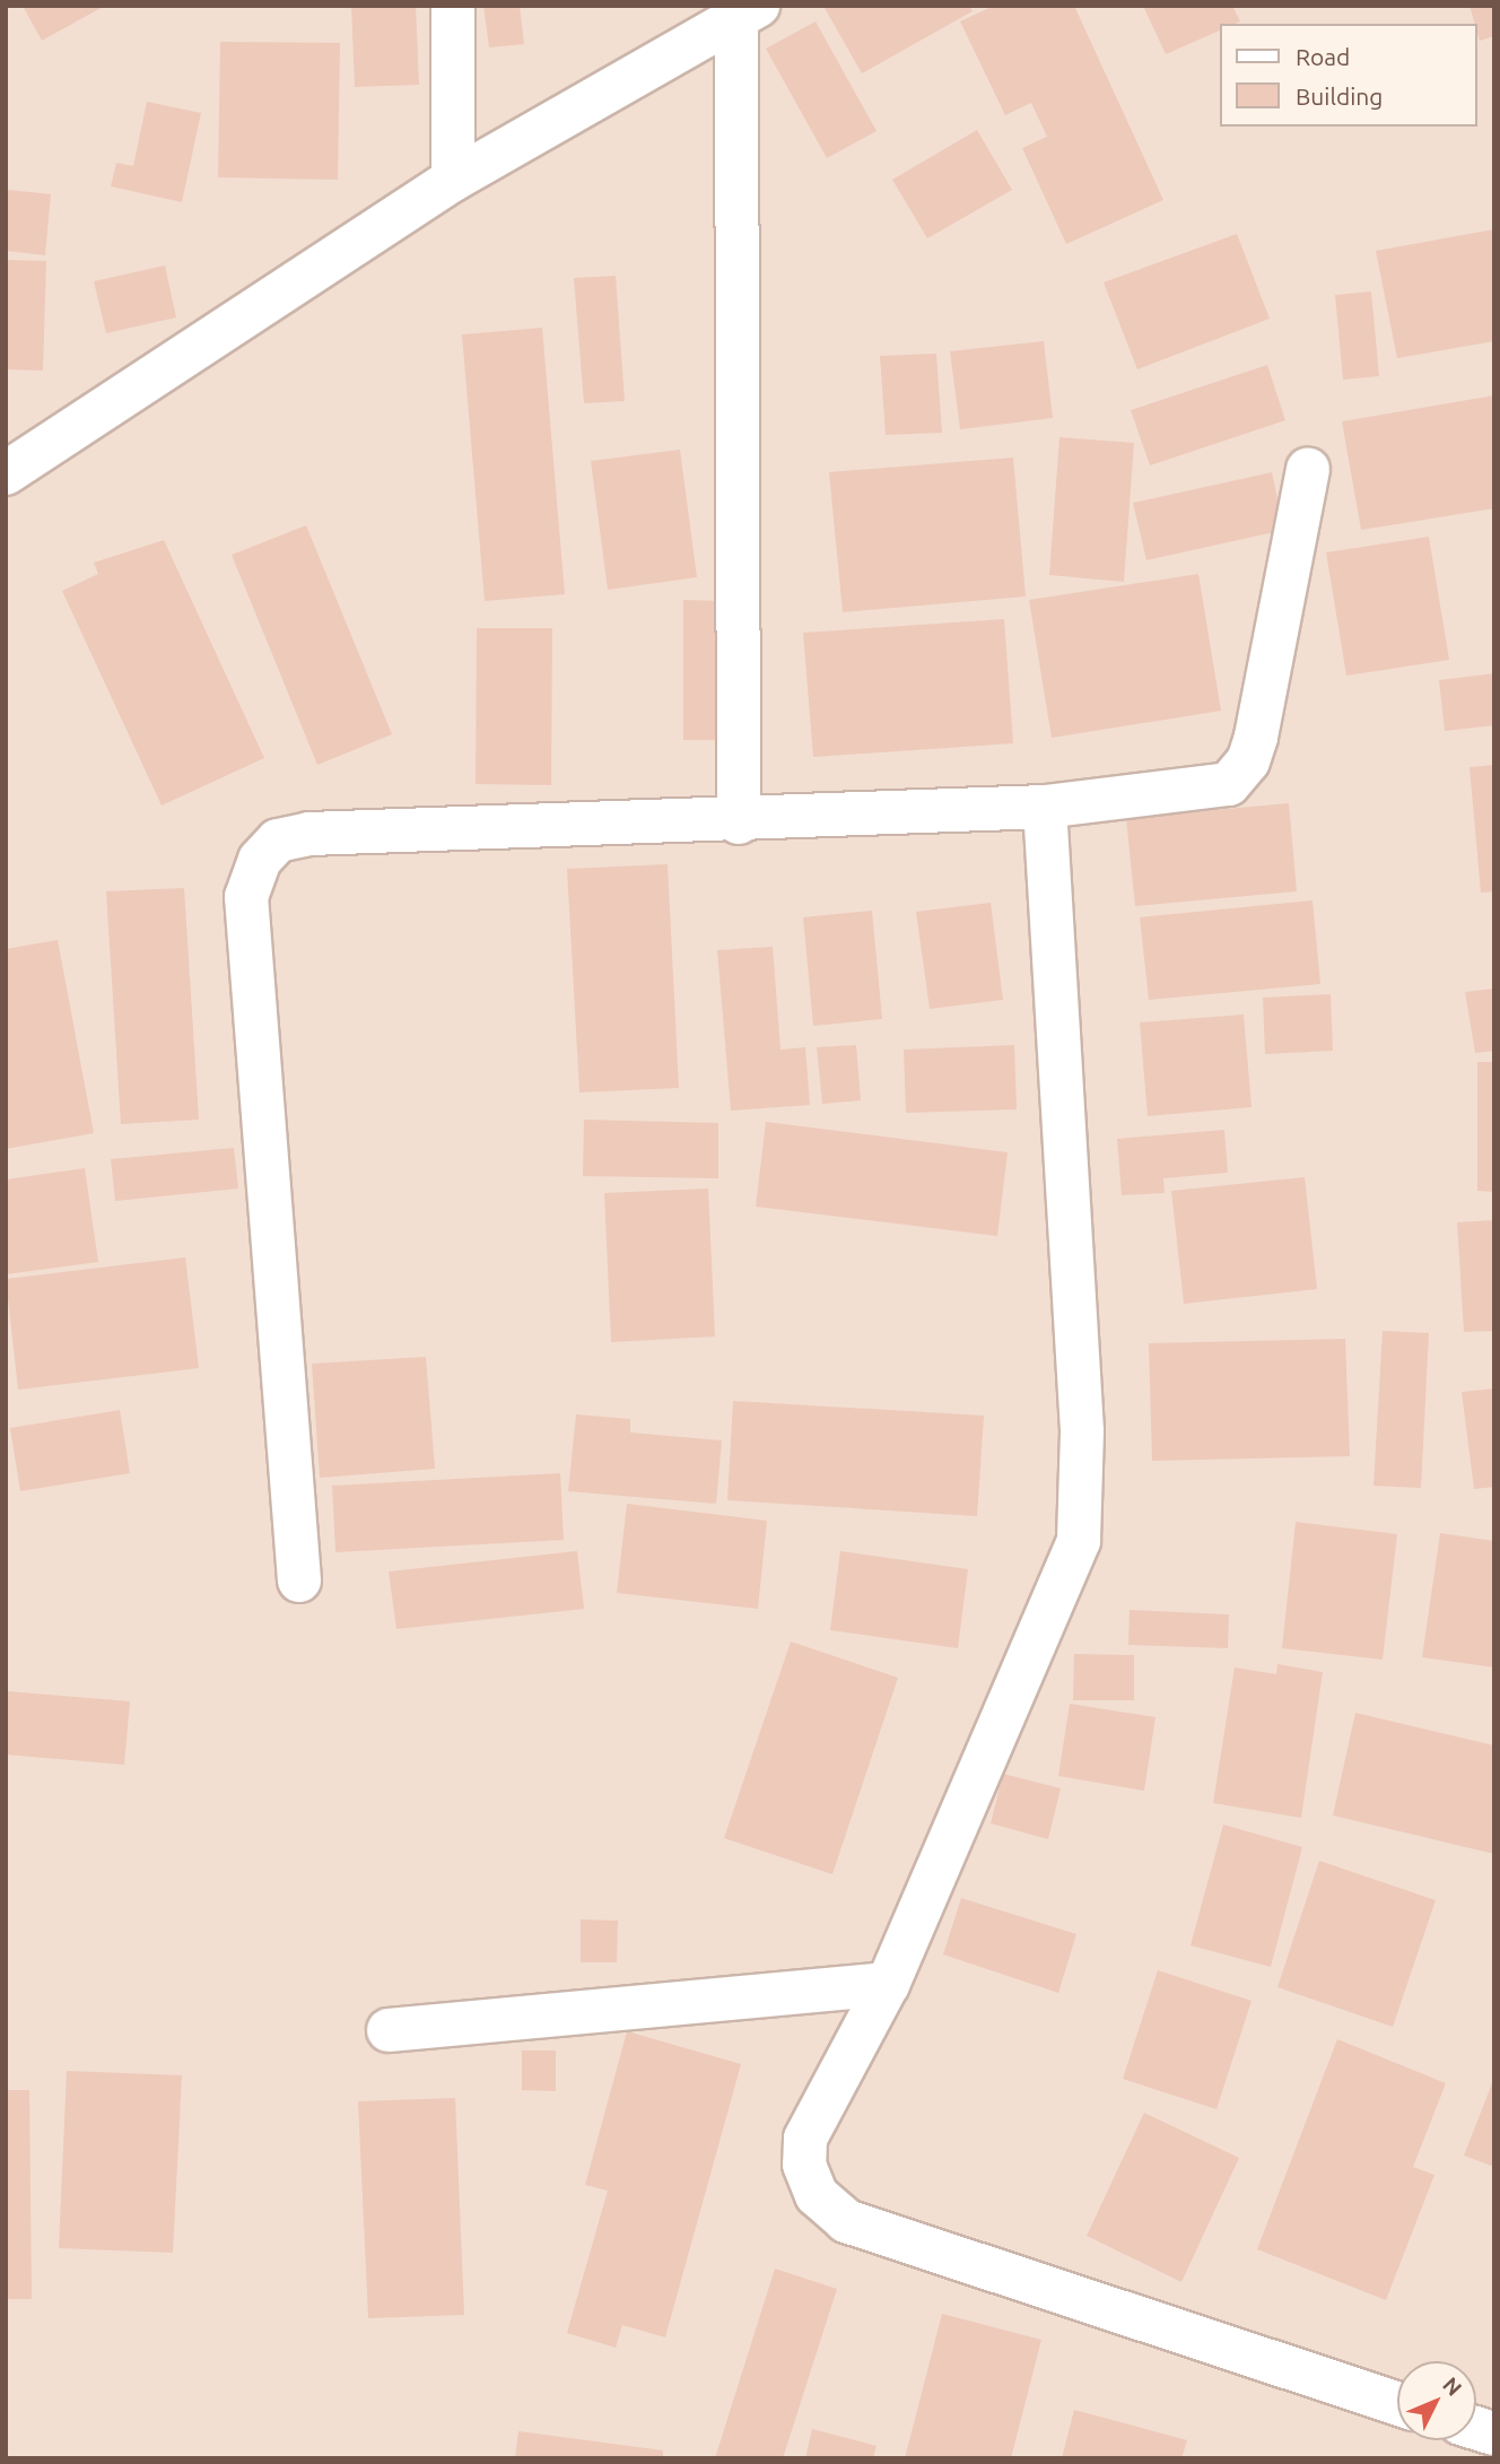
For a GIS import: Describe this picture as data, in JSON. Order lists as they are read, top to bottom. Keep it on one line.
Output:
{"legend":["Road","Building"],"north":"top right"}
